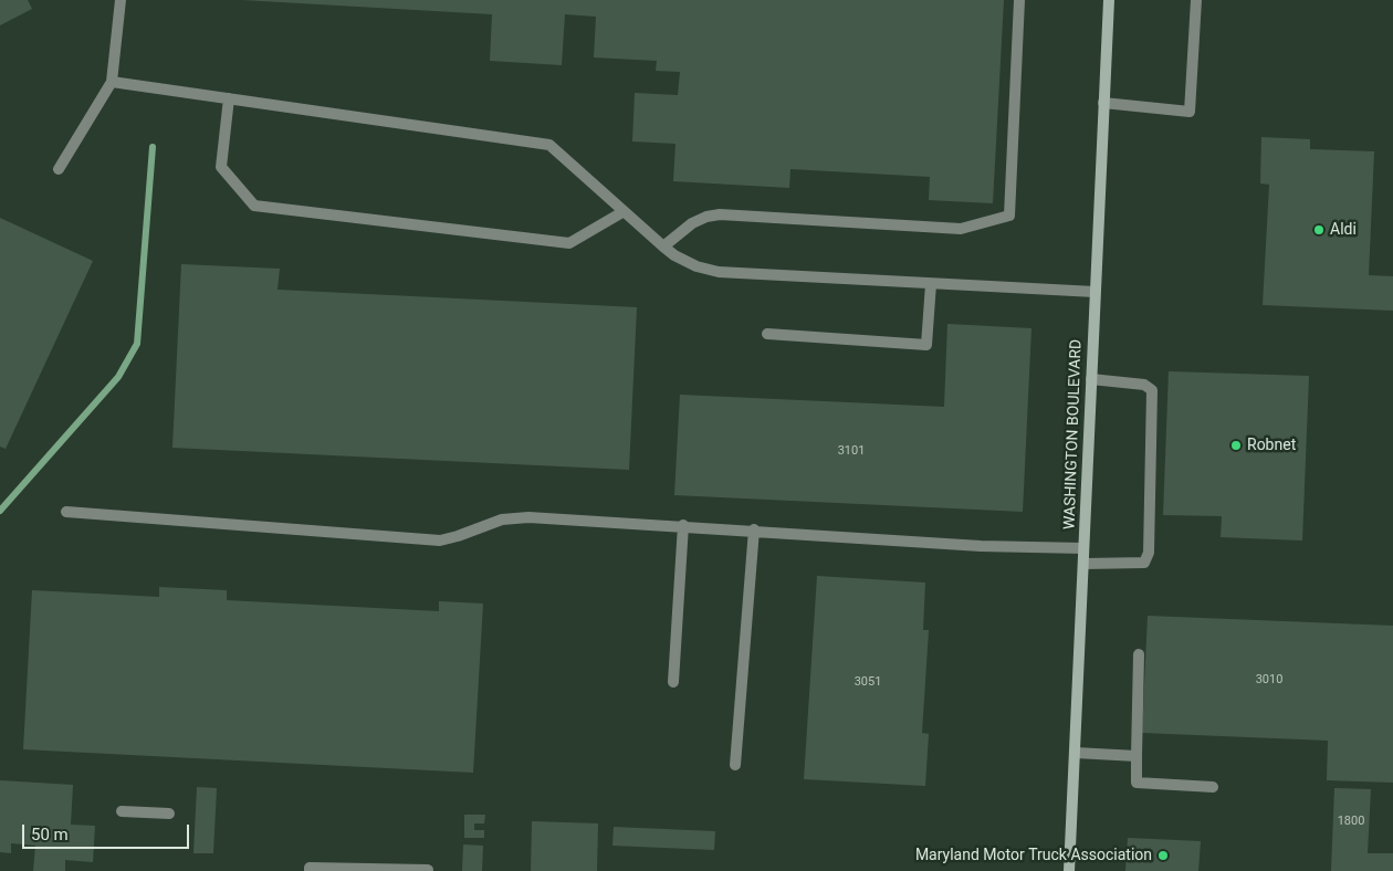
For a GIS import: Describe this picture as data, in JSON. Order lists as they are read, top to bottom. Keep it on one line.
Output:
{"streets":{"main road":["WASHINGTON BOULEVARD"]},"places":["Aldi","Robnet","Maryland Motor Truck Association"],"house_numbers":["3101","3010","3051","1800"],"scale_bar":"50 m"}
